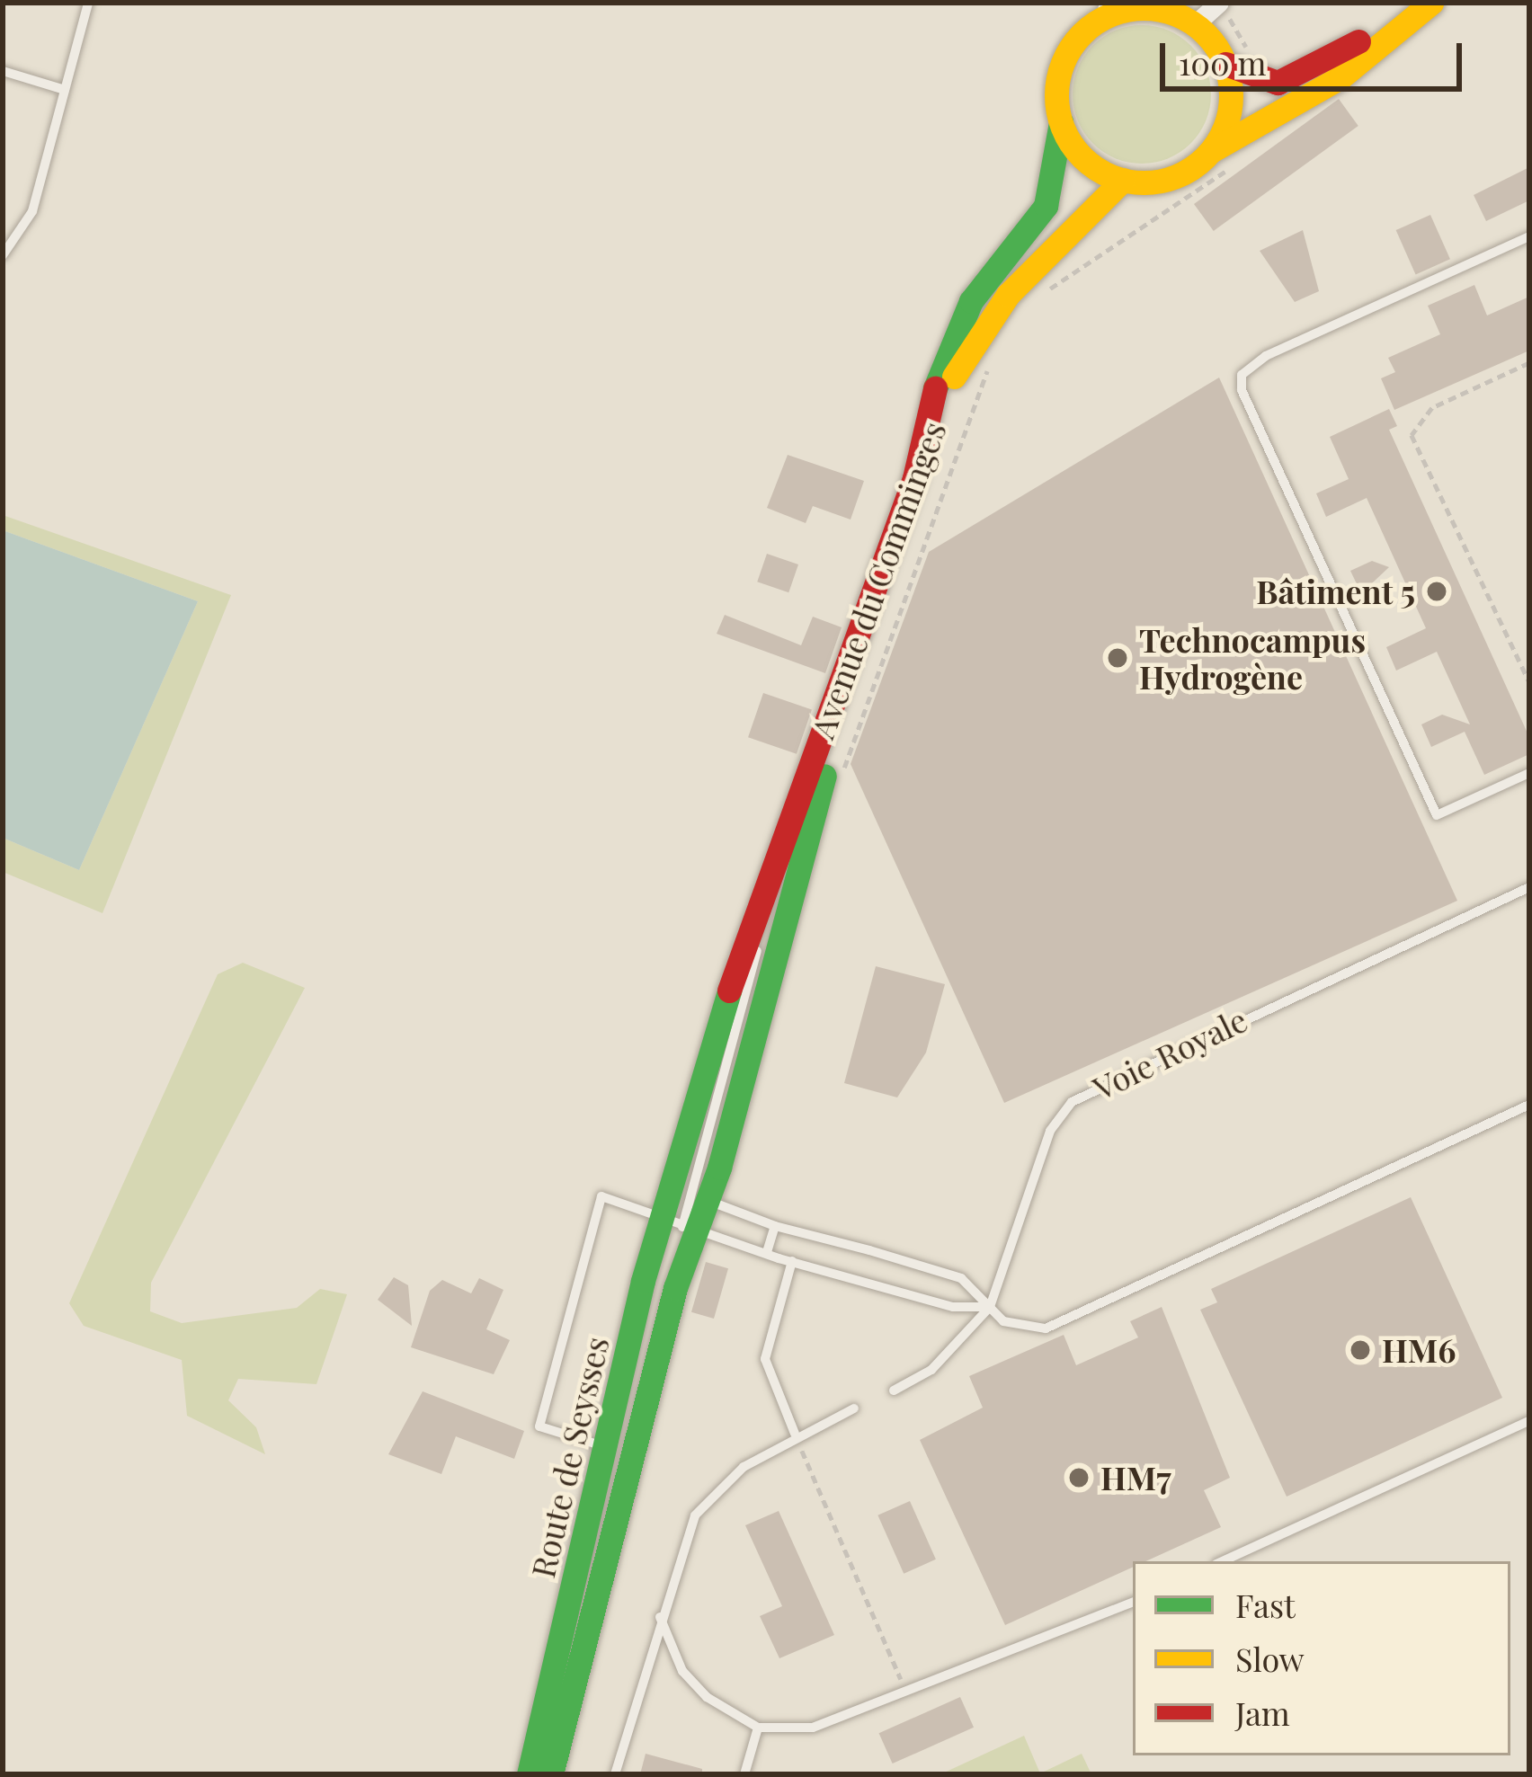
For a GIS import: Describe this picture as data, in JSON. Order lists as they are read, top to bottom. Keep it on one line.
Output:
{"streets":{"main road":["Avenue du Comminges","Route de Seysses"],"lane":["Voie Royale"]},"crossings":[["Avenue du Comminges","Route de Seysses"]],"places":["Bâtiment 5","Technocampus Hydrogène","HM6","HM7"],"legend":["Fast","Slow","Jam"],"scale_bar":"100 m"}
